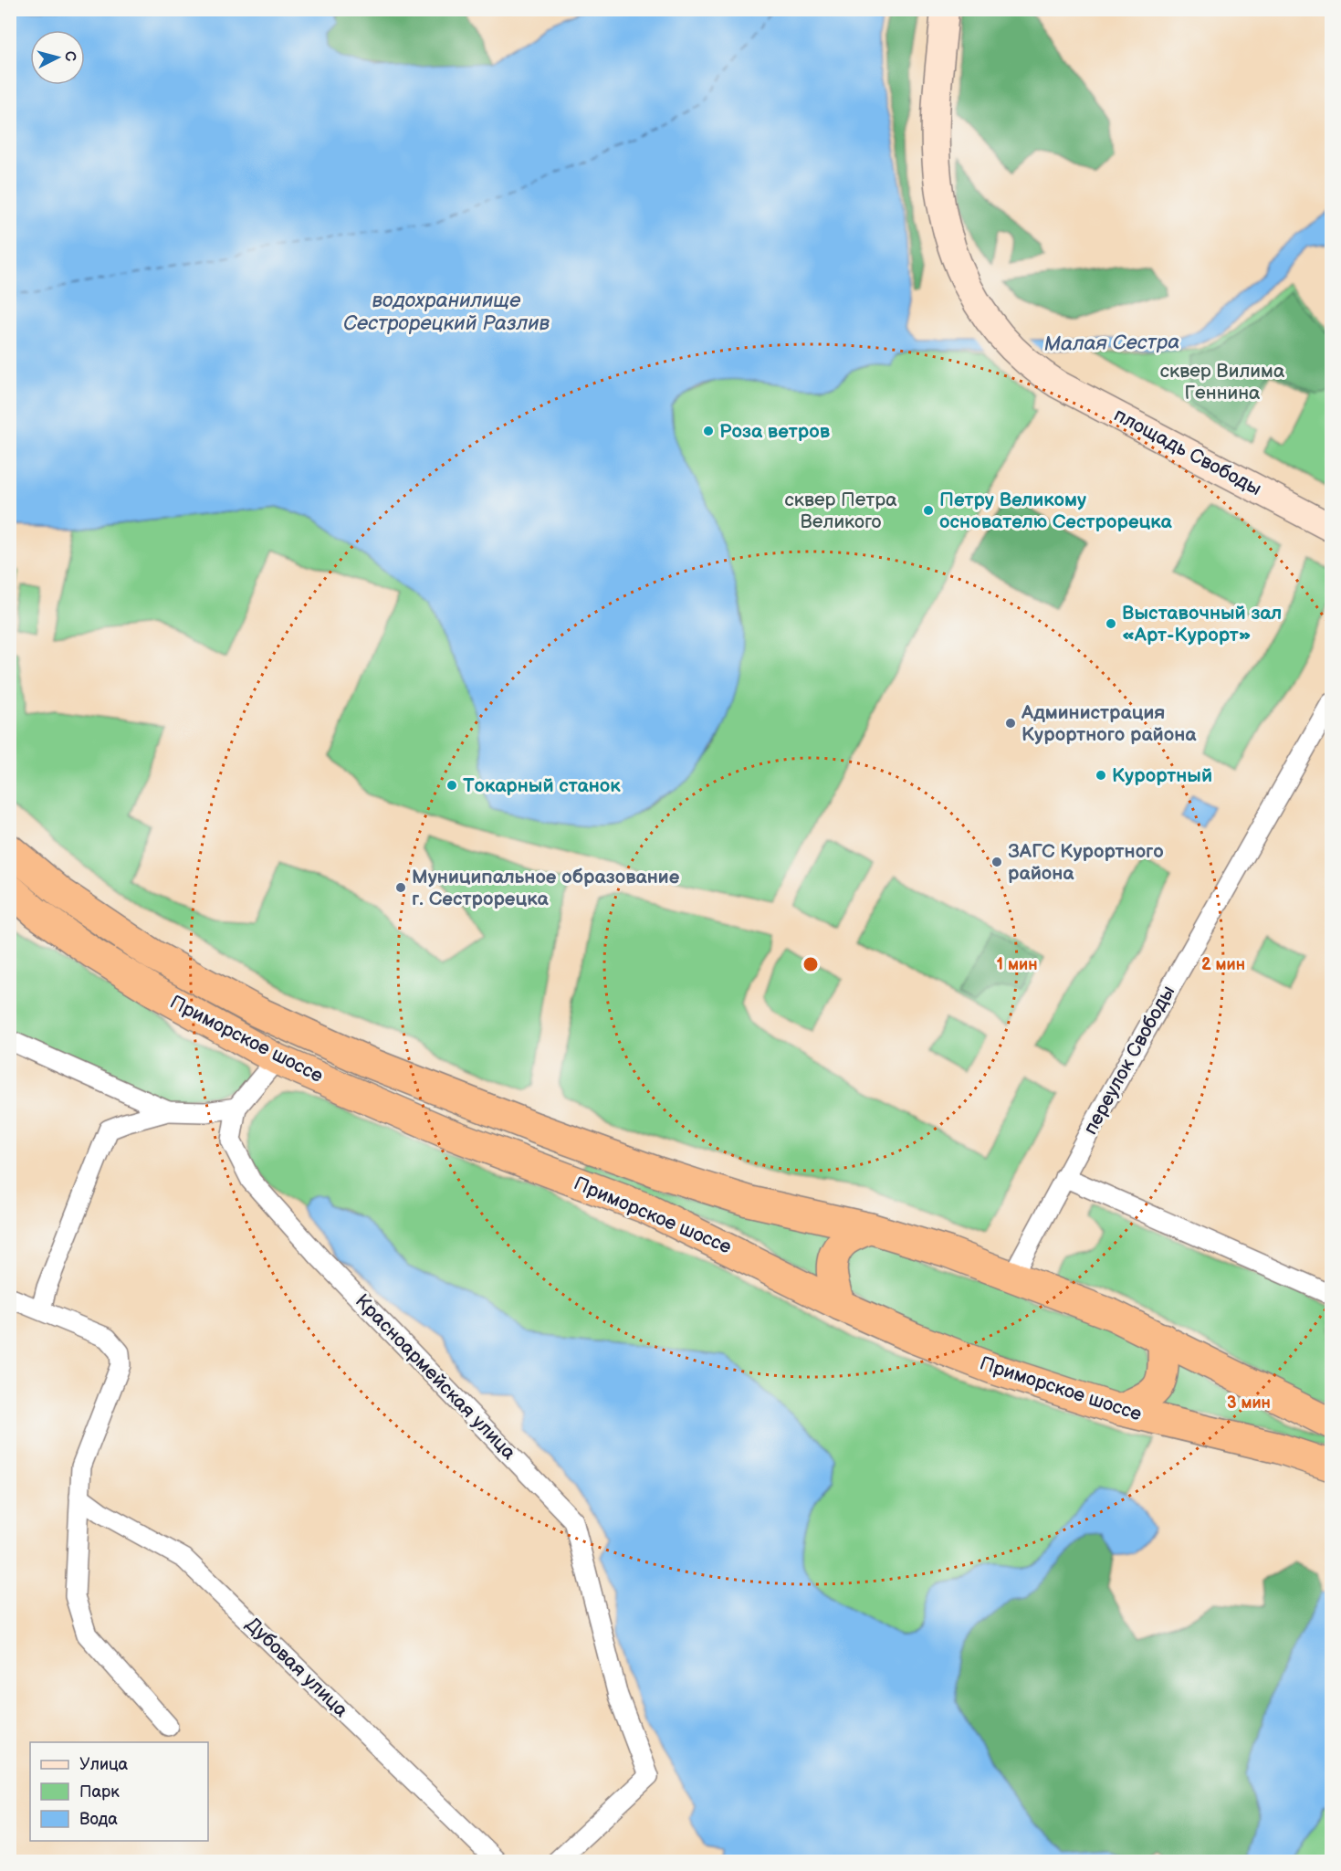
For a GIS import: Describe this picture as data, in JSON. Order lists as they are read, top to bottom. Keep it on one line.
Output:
{"streets":{"highway":["Приморское шоссе"],"main road":["площадь Свободы"],"street":["переулок Свободы","Красноармейская улица","Дубовая улица"]},"crossings":[["Приморское шоссе","переулок Свободы"]],"water":["водохранилище Сестрорецкий Разлив","Малая Сестра"],"parks":["сквер Вилима Геннина","сквер Петра Великого"],"places":["Роза ветров","Петру Великому основателю Сестрорецка","Выставочный зал «Арт-Курорт»","Администрация Курортного района","Курортный","Токарный станок","ЗАГС Курортного района","Муниципальное образование г. Сестрорецка"],"legend":["Улица","Парк","Вода"],"north":"right","rings":["1 мин","2 мин","3 мин"]}
